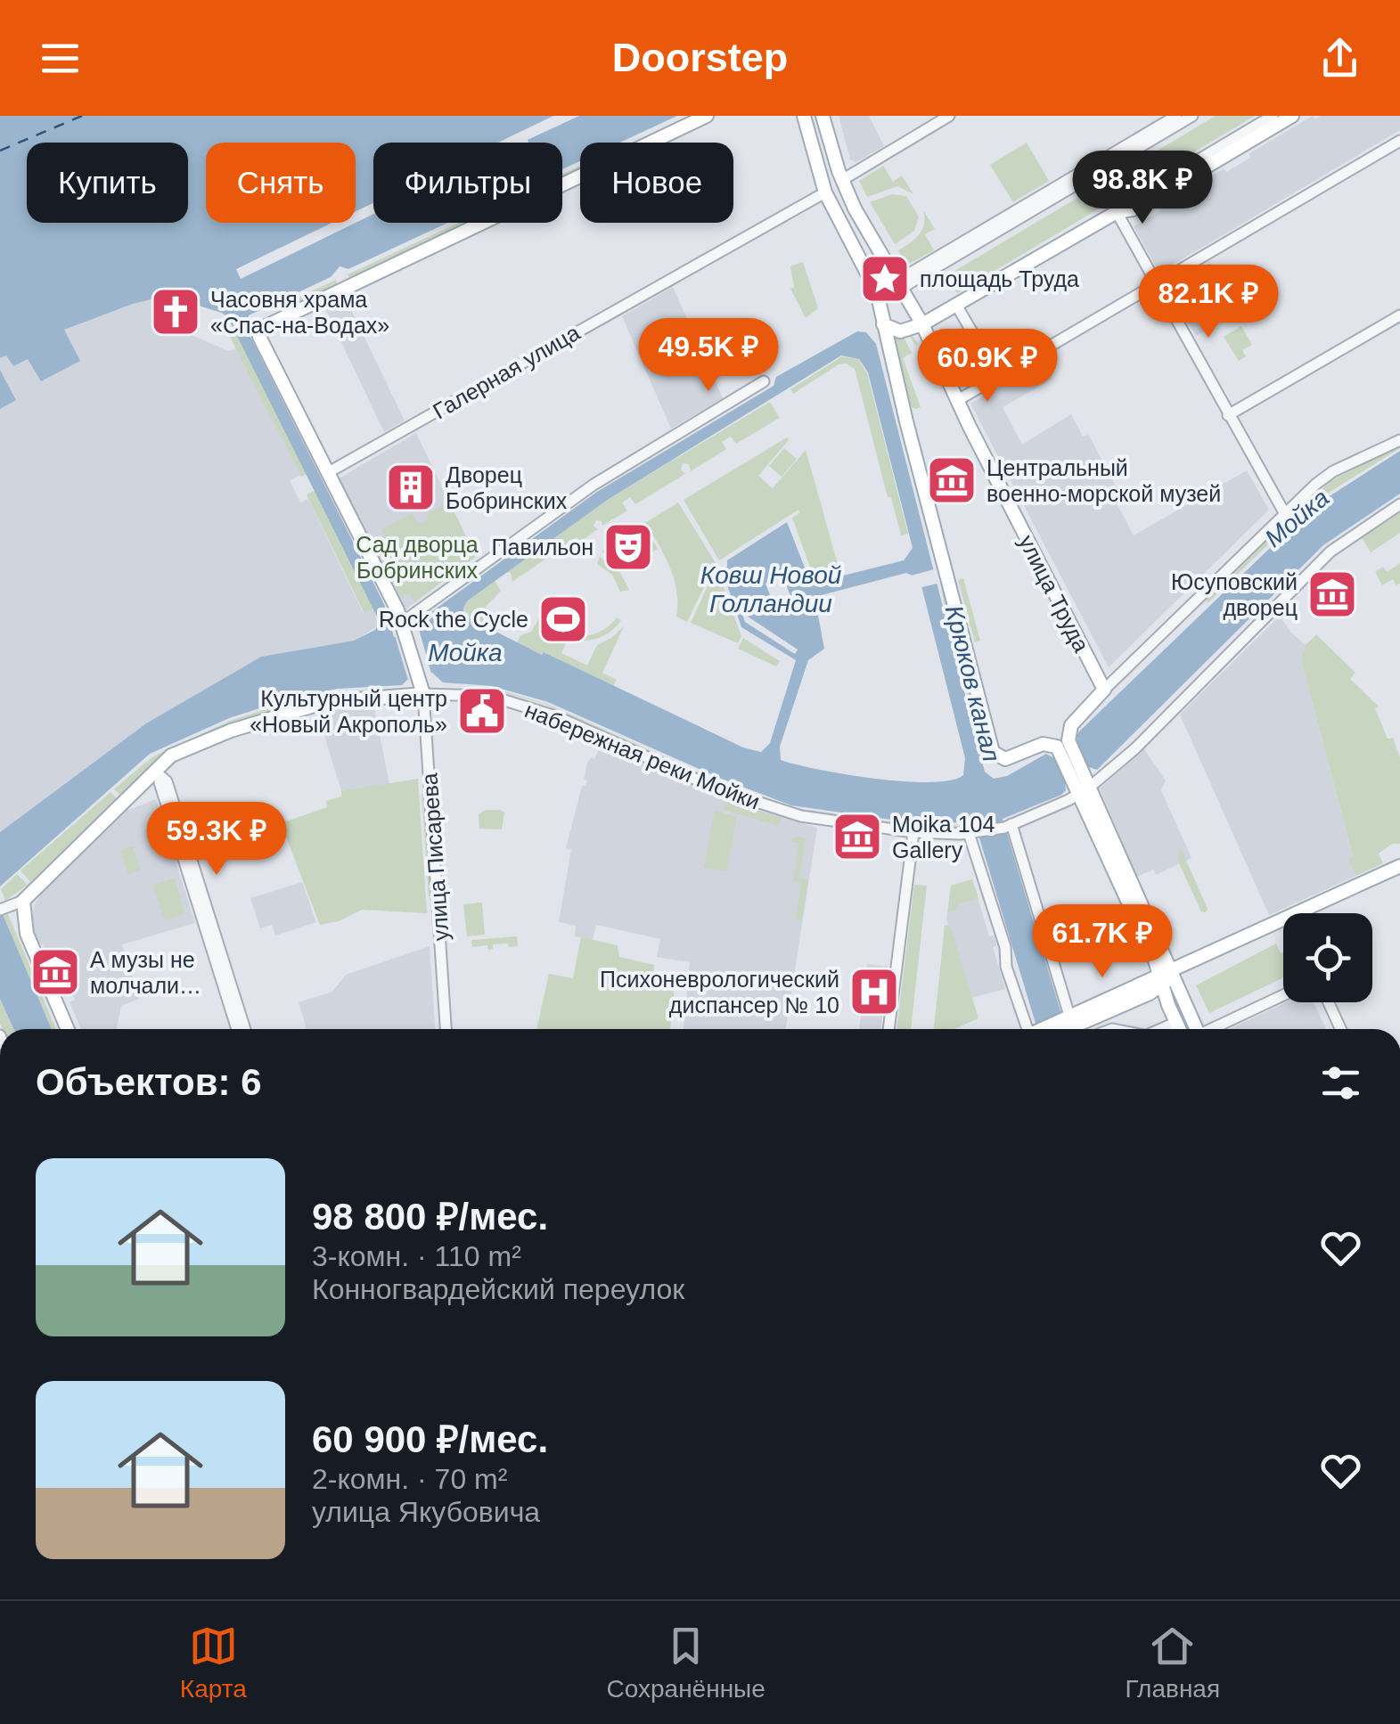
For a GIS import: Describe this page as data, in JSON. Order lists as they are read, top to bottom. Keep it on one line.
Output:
{"streets":{"main road":["улица Труда","набережная реки Мойки","улица Писарева"],"street":["Галерная улица"]},"crossings":[["Галерная улица","улица Писарева"],["набережная реки Мойки","улица Писарева"]],"water":["Мойка","Ковш Новой Голландии","Крюков канал"],"parks":["Сад дворца Бобринских"],"places":{"place":["площадь Труда"],"church":["Часовня храма «Спас-на-Водах»"],"museum":["Центральный военно-морской музей","Юсуповский дворец","Moika 104 Gallery","А музы не молчали…"],"building":["Дворец Бобринских"],"theatre":["Павильон"],"sports":["Rock the Cycle"],"public building":["Культурный центр «Новый Акрополь»"],"hospital":["Психоневрологический диспансер № 10"]},"page":{"header":"Doorstep","chip":["Купить","Снять","Фильтры","Новое"],"price":["98.8K ₽","82.1K ₽","49.5K ₽","60.9K ₽","59.3K ₽","61.7K ₽"],"heading":"Объектов: 6","list":[{"name":"98 800 ₽/мес.","note":"3-комн. · 110 m² · Конногвардейский переулок"},{"name":"60 900 ₽/мес.","note":"2-комн. · 70 m² · улица Якубовича"}],"tabs":["Карта","Сохранённые","Главная"]}}
